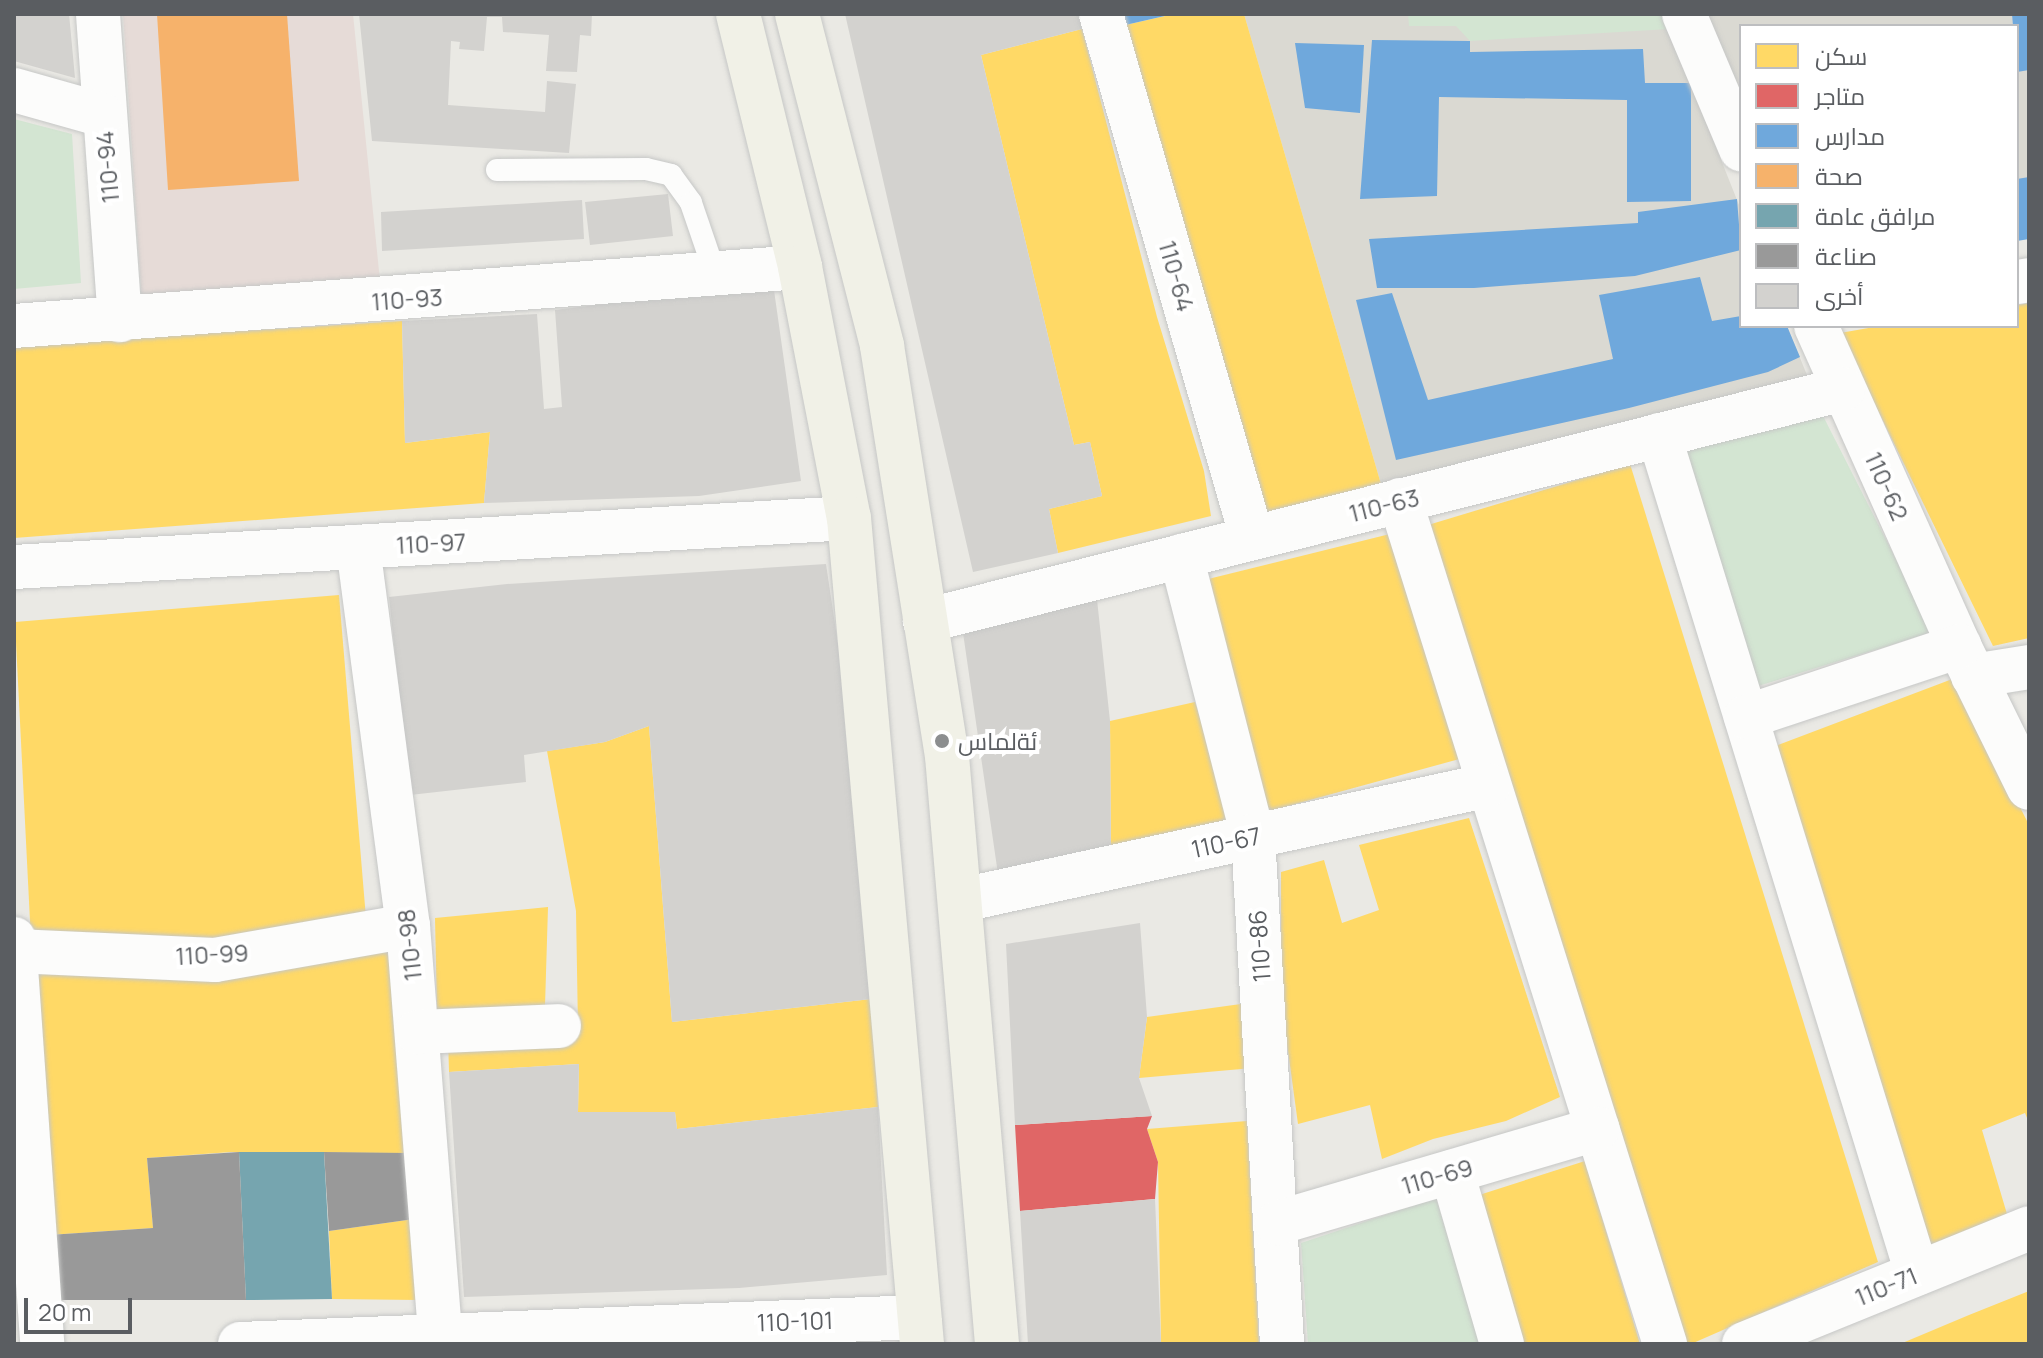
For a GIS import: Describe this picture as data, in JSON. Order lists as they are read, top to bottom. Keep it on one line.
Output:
{"streets":{"street":["110-94","110-64","110-93","110-62","110-63","110-97","110-67","110-98","110-86","110-99","110-69","110-71","110-101"]},"crossings":[["110-94","110-93"],["110-64","110-63"],["110-62","110-63"],["110-63","110-86"],["110-97","110-98"],["110-67","110-86"],["110-98","110-99"],["110-98","110-101"],["110-86","110-69"]],"places":["ئةلماس"],"legend":["سكن","متاجر","مدارس","صحة","مرافق عامة","صناعة","أخرى"],"scale_bar":"20 m"}
